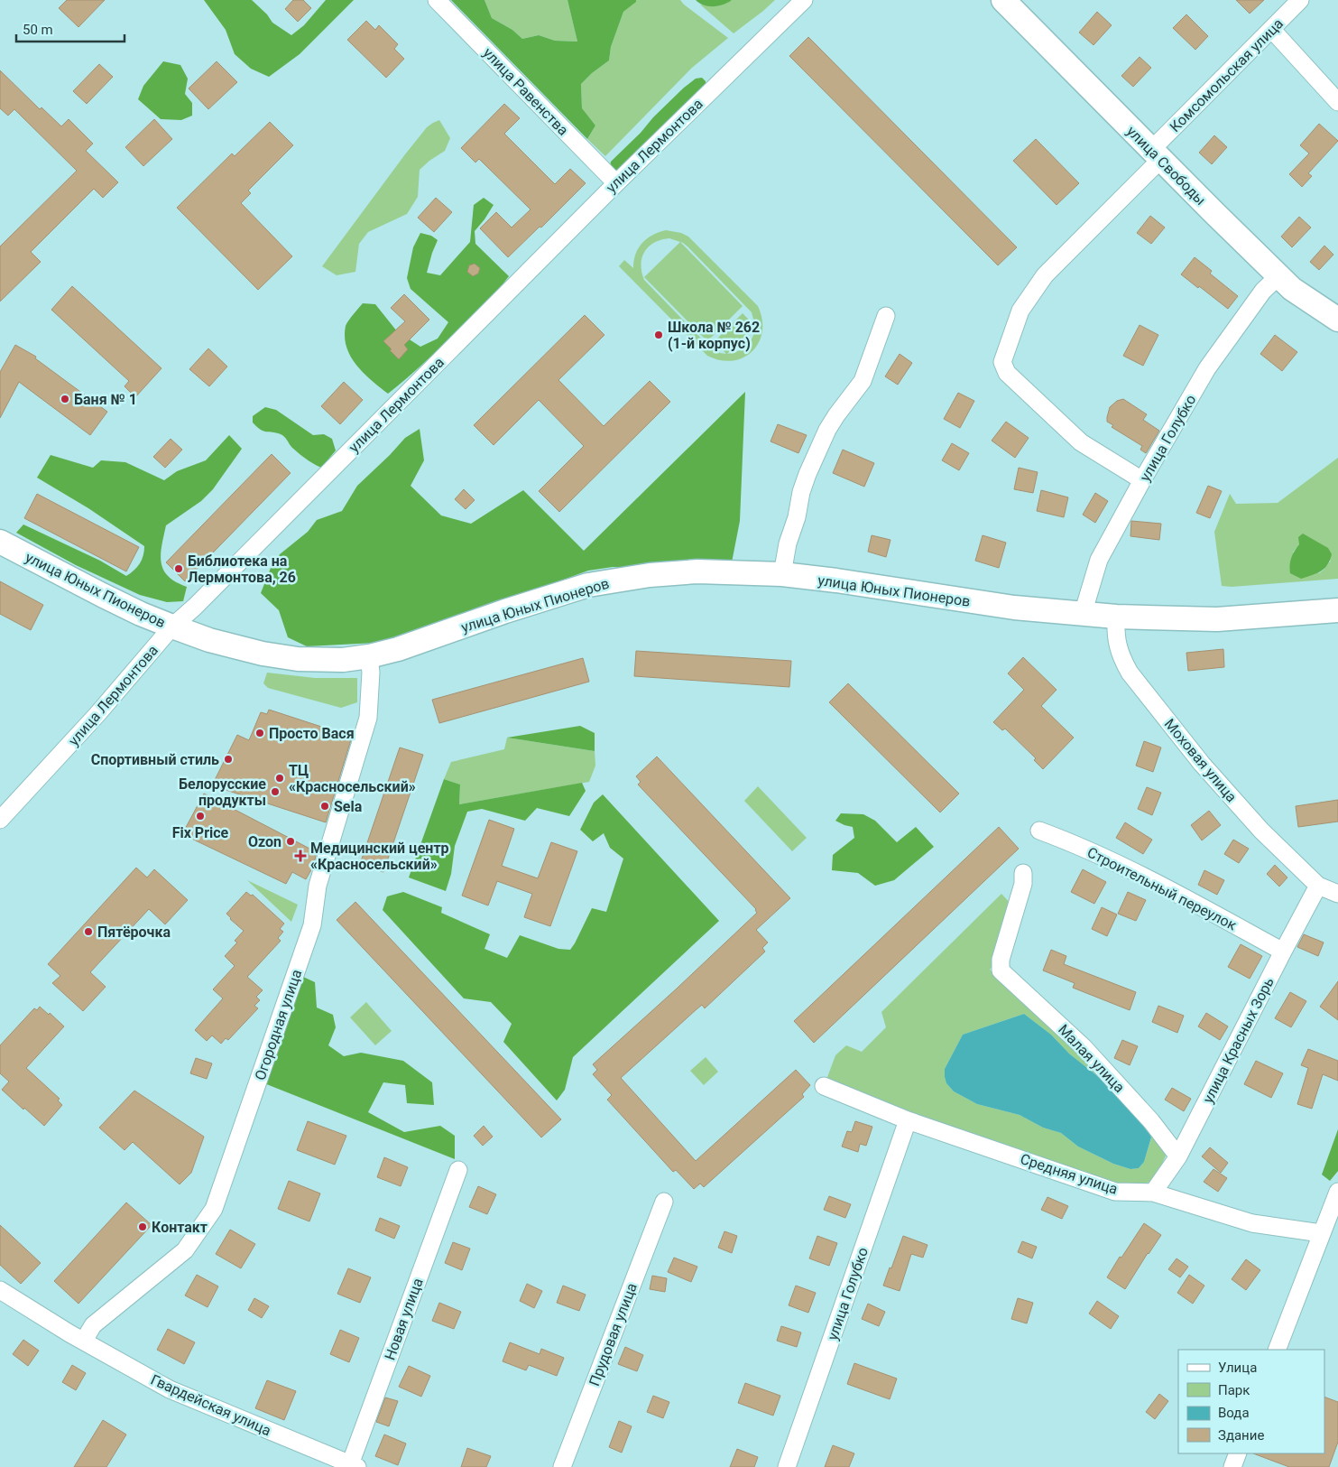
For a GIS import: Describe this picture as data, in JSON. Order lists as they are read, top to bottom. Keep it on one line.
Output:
{"streets":{"main road":["улица Свободы","улица Юных Пионеров"],"street":["Комсомольская улица","улица Равенства","улица Лермонтова","улица Голубко","Моховая улица","Строительный переулок","Огородная улица","улица Красных Зорь","Малая улица","Средняя улица","Новая улица","Прудовая улица","Гвардейская улица"]},"crossings":[["Комсомольская улица","улица Свободы"],["Комсомольская улица","улица Голубко"],["улица Равенства","улица Лермонтова"],["улица Лермонтова","улица Юных Пионеров"],["улица Свободы","улица Голубко"],["улица Голубко","улица Юных Пионеров"],["улица Голубко","Средняя улица"],["улица Юных Пионеров","Моховая улица"],["улица Юных Пионеров","Огородная улица"],["Моховая улица","улица Красных Зорь"],["Строительный переулок","улица Красных Зорь"],["Огородная улица","Гвардейская улица"],["улица Красных Зорь","Малая улица"],["улица Красных Зорь","Средняя улица"],["Новая улица","Гвардейская улица"]],"places":{"other":["Школа № 262 (1-й корпус)","Баня № 1","Библиотека на Лермонтова, 26","Просто Вася","Спортивный стиль","ТЦ «Красносельский»","Белорусские продукты","Sela","Fix Price","Ozon","Пятёрочка","Контакт"],"health":["Медицинский центр «Красносельский»"]},"legend":["Улица","Парк","Вода","Здание"],"scale_bar":"50 m"}
